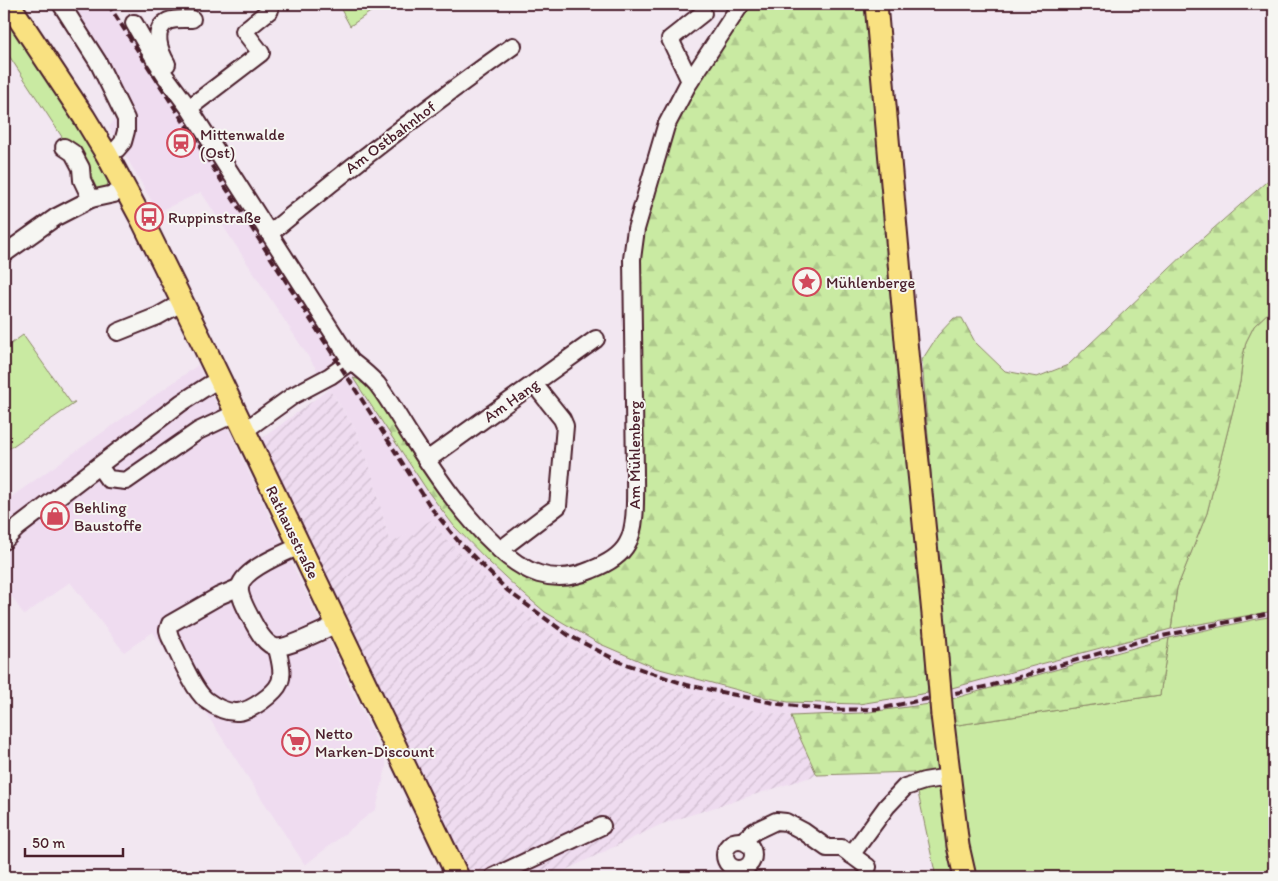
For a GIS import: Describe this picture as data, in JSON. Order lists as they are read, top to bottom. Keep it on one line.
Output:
{"streets":{"main road":["Rathausstraße"],"street":["Am Ostbahnhof","Am Hang","Am Mühlenberg"]},"crossings":[["Am Hang","Am Mühlenberg"]],"places":{"station":["Mittenwalde (Ost)"],"bus stop":["Ruppinstraße"],"place":["Mühlenberge"],"shop":["Behling Baustoffe"],"supermarket":["Netto Marken-Discount"]},"scale_bar":"50 m"}
